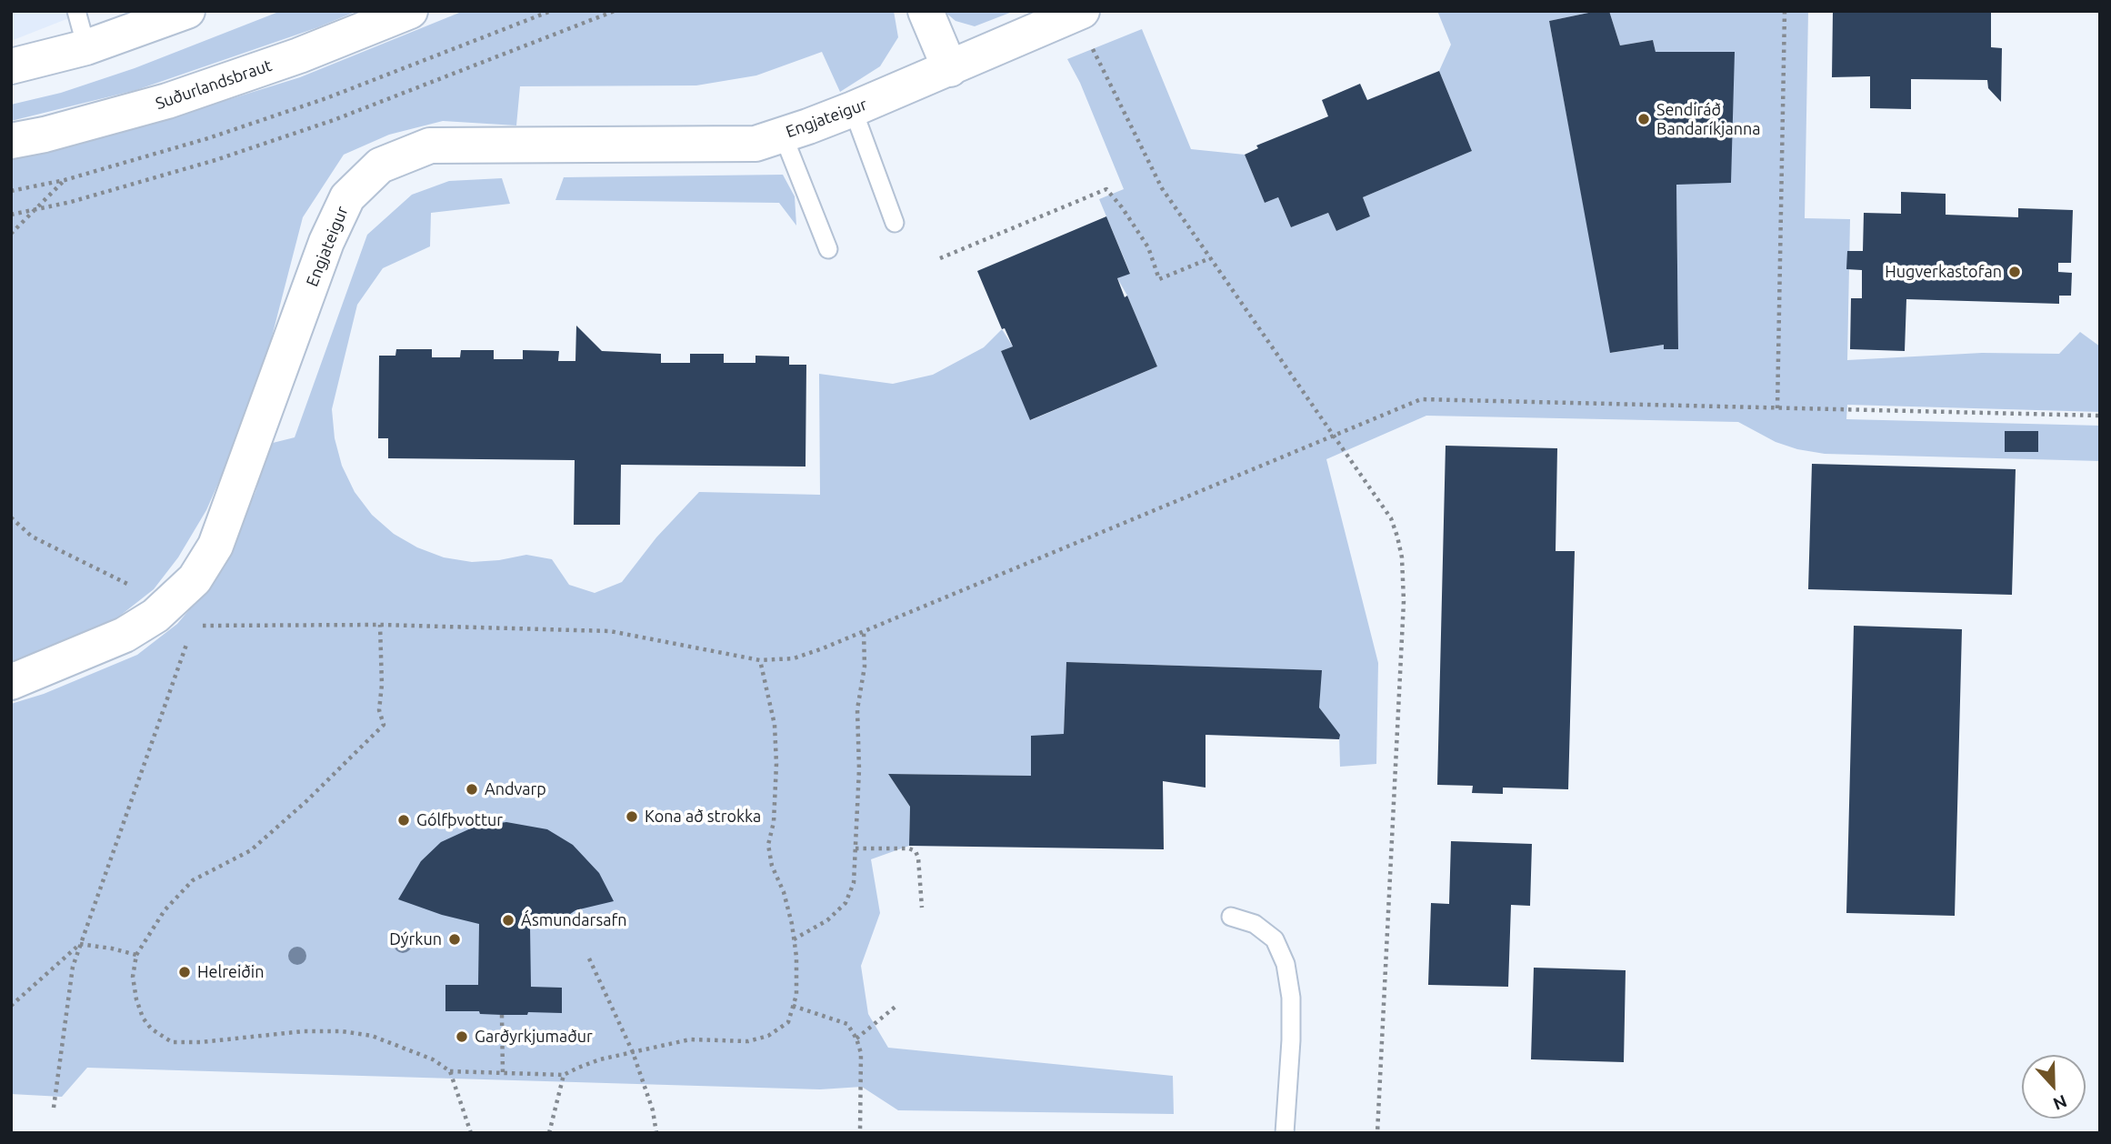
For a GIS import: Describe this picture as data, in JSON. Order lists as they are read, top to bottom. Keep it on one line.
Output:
{"streets":{"street":["Suðurlandsbraut","Engjateigur"]},"places":["Sendiráð Bandaríkjanna","Hugverkastofan","Andvarp","Kona að strokka","Gólfþvottur","Ásmundarsafn","Dýrkun","Helreiðin","Garðyrkjumaður"],"north":"bottom"}
